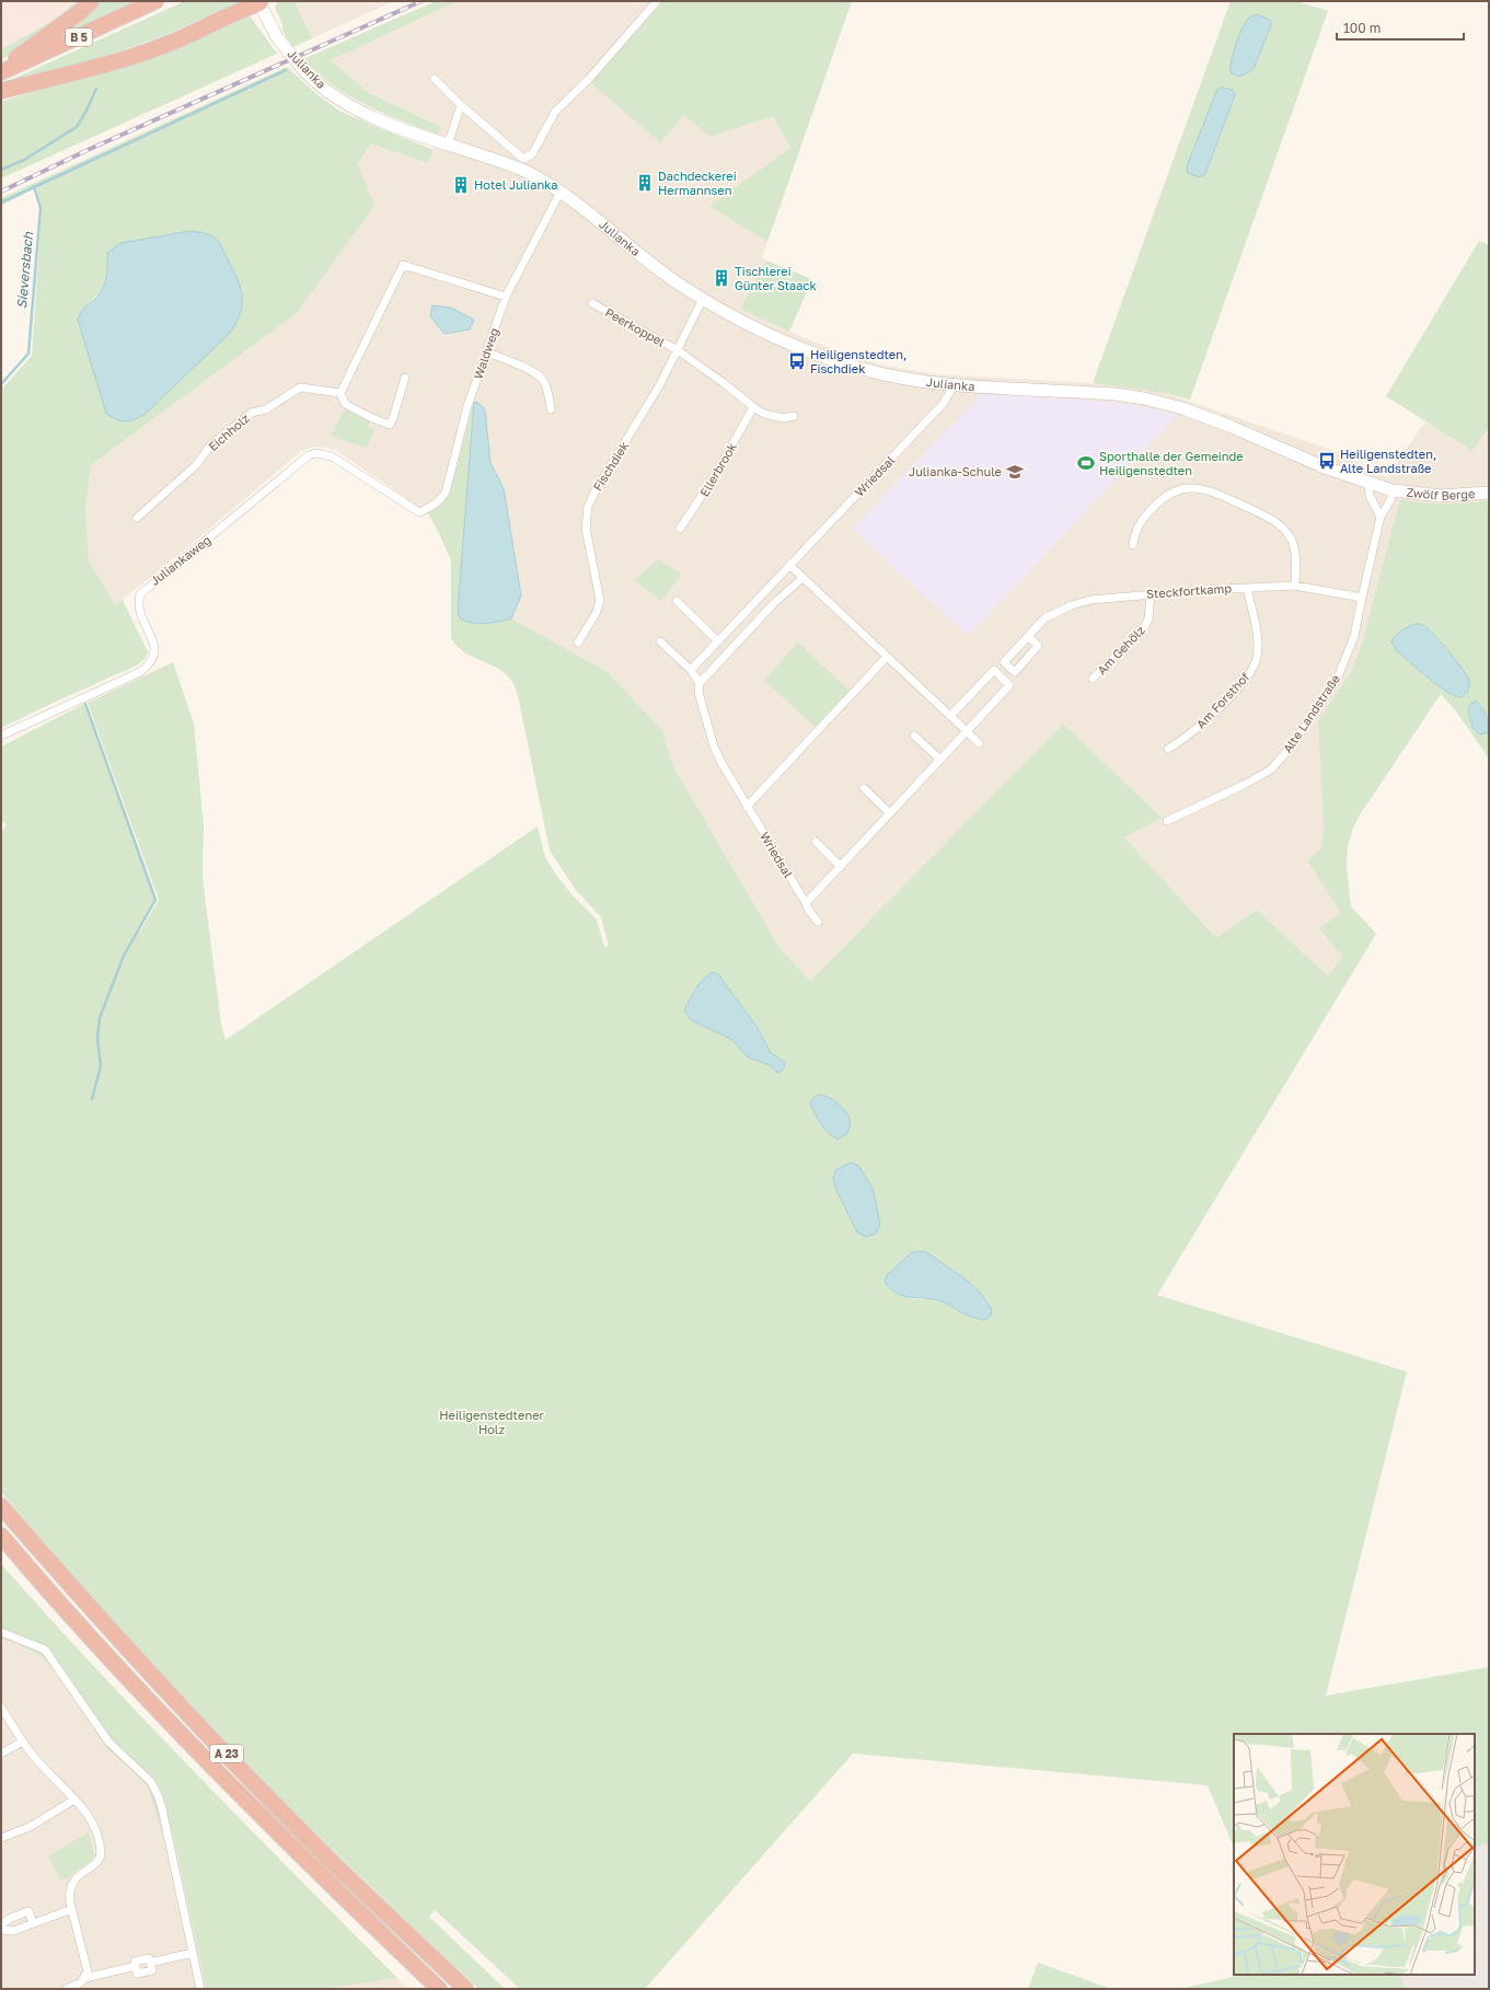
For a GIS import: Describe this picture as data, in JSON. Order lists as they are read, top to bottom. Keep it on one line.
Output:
{"streets":{"highway":["B 5","A 23"],"street":["Julianka","Peerkoppel","Waldweg","Eichholz","Fischdiek","Ellerbrook","Wriedsal","Zwölf Berge","Juliankaweg","Steckfortkamp","Am Gehölz","Am Forsthof","Alte Landstraße"]},"crossings":[["Julianka","Waldweg"],["Julianka","Fischdiek"],["Julianka","Wriedsal"],["Julianka","Zwölf Berge"],["Julianka","Alte Landstraße"],["Peerkoppel","Fischdiek"],["Waldweg","Juliankaweg"],["Zwölf Berge","Alte Landstraße"],["Steckfortkamp","Am Gehölz"],["Steckfortkamp","Am Forsthof"],["Steckfortkamp","Alte Landstraße"]],"water":["Sieversbach"],"parks":["Heiligenstedtener Holz"],"places":{"building":["Dachdeckerei Hermannsen","Hotel Julianka","Tischlerei Günter Staack"],"bus stop":["Heiligenstedten, Fischdiek","Heiligenstedten, Alte Landstraße"],"sports":["Sporthalle der Gemeinde Heiligenstedten"],"school or university":["Julianka-Schule"]},"scale_bar":"100 m"}
